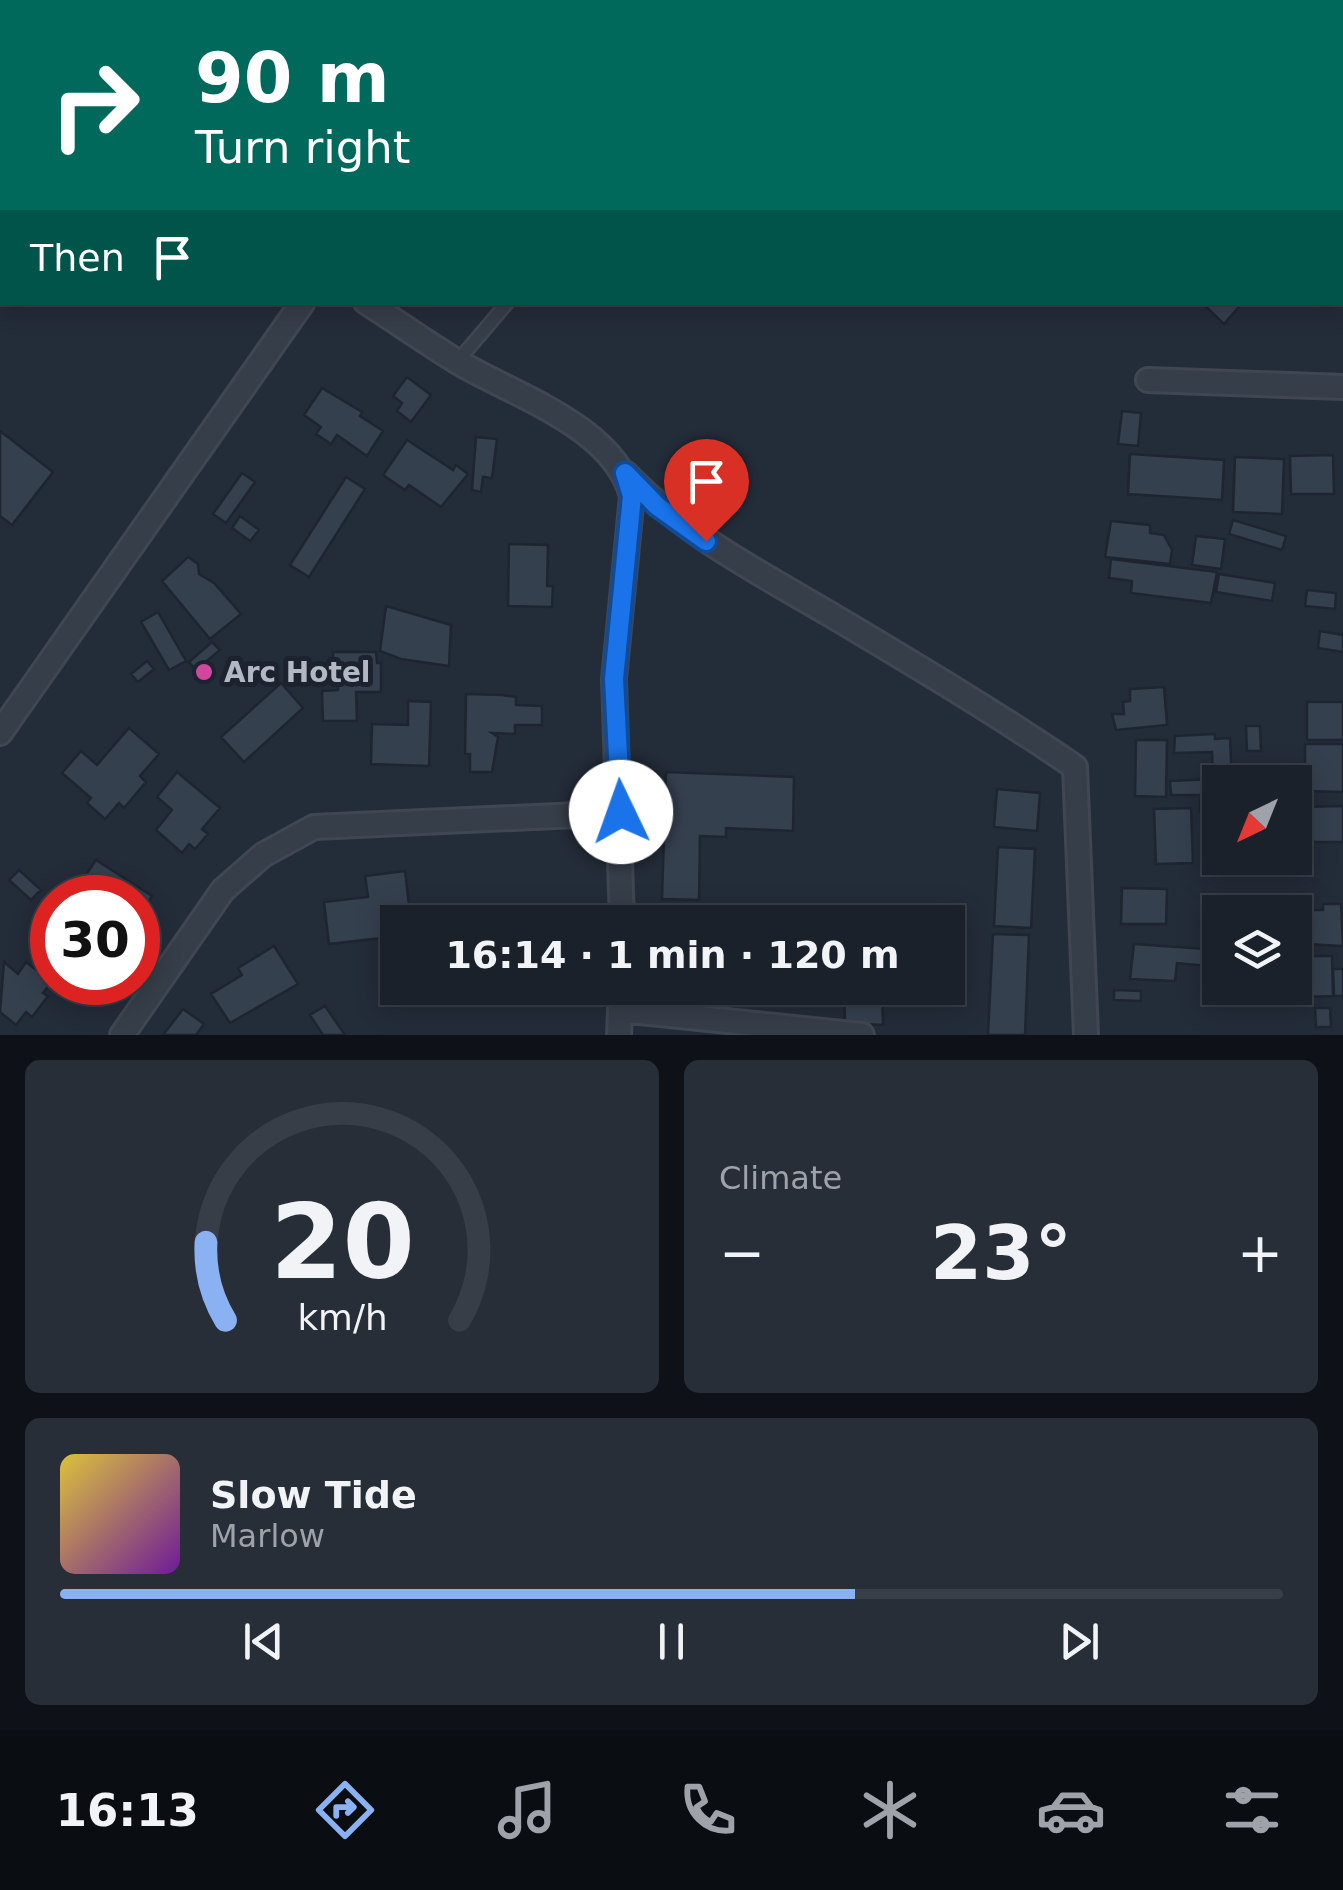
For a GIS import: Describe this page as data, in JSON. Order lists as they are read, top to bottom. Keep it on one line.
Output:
{"places":["Arc Hotel"],"north":"bottom left","page":{"turn":["90 m","Turn right"],"then":"Then","limit":"30","trip":"16:14 · 1 min · 120 m","tile":"Climate","heat":["−","23°","+"],"song":["Slow Tide","Marlow"],"tabs":"16:13","gauge":["20","km/h"]}}
